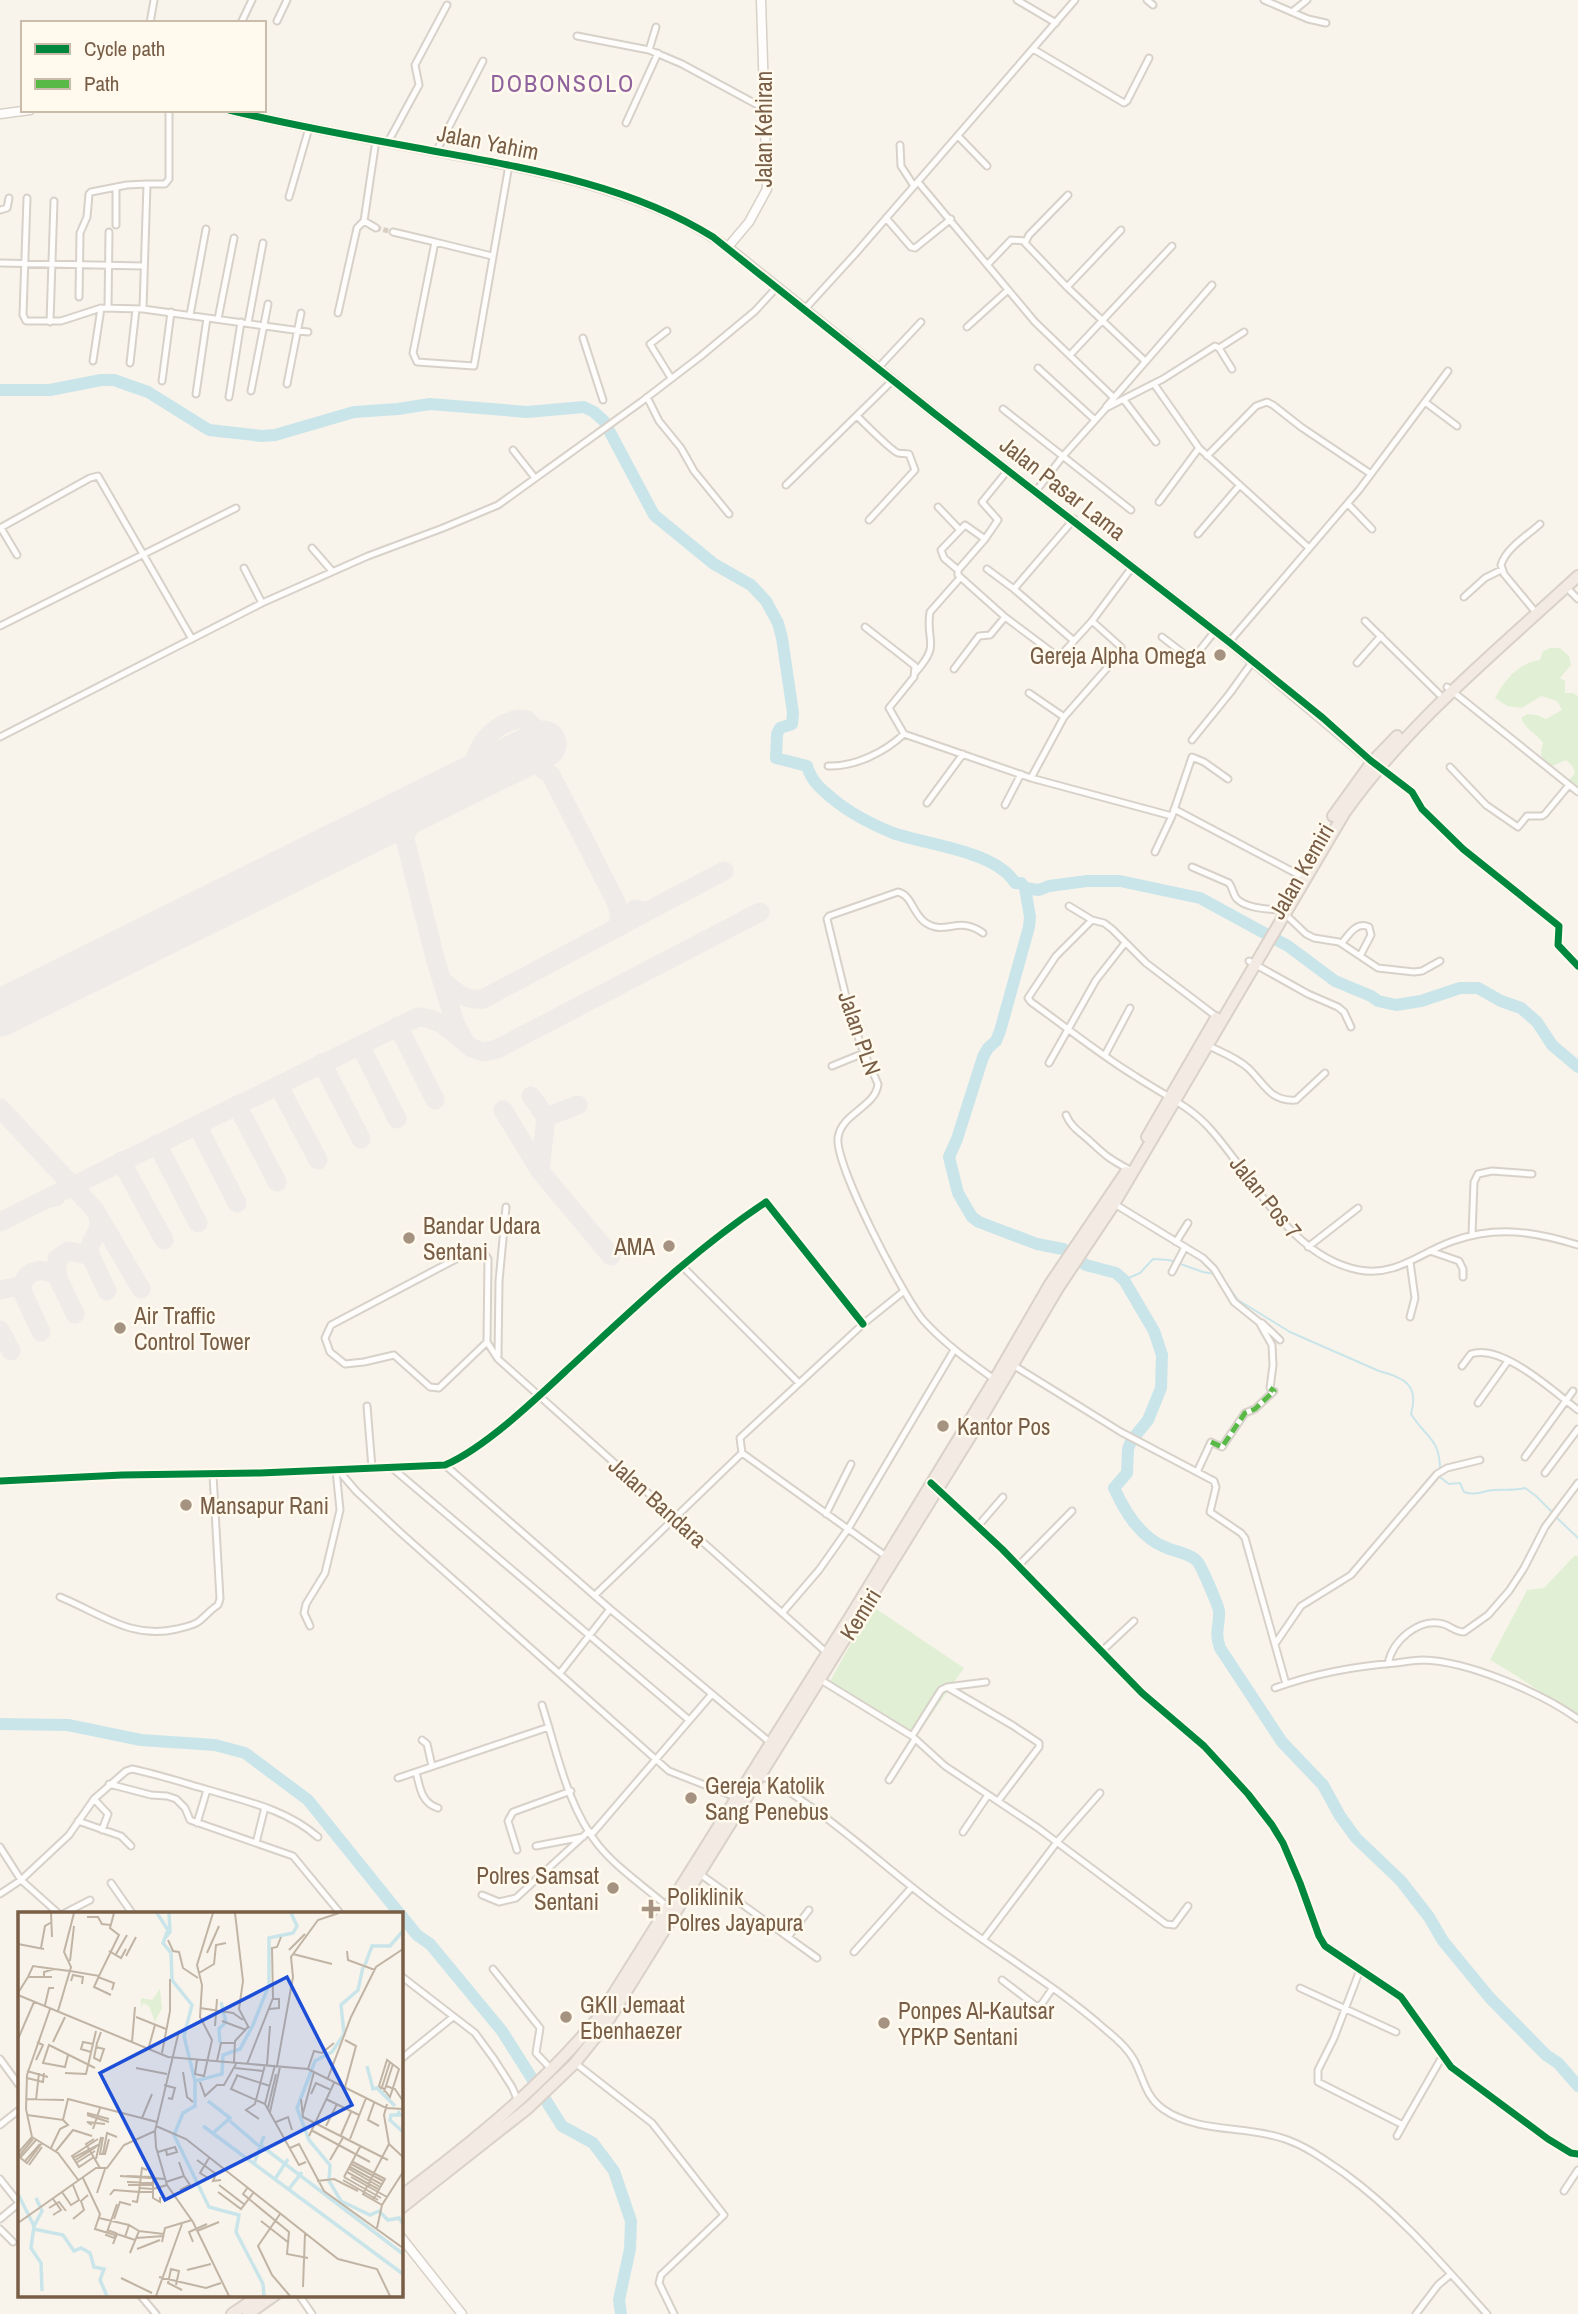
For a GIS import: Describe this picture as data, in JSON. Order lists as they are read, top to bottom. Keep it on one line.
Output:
{"streets":{"highway":["Jalan Kemiri","Kemiri"],"street":["Jalan Kehiran","Jalan Yahim","Jalan Pasar Lama","Jalan PLN","Jalan Pos 7","Jalan Bandara"]},"crossings":[["Jalan Kehiran","Jalan Yahim"],["Jalan Kehiran","Jalan Pasar Lama"],["Jalan Yahim","Jalan Pasar Lama"],["Jalan Pasar Lama","Jalan Kemiri"],["Jalan Kemiri","Jalan Pos 7"],["Jalan Kemiri","Kemiri"],["Jalan PLN","Kemiri"],["Jalan Bandara","Kemiri"]],"districts":["DOBONSOLO"],"places":{"other":["Gereja Alpha Omega","Bandar Udara Sentani","AMA","Air Traffic Control Tower","Kantor Pos","Mansapur Rani","Gereja Katolik Sang Penebus","Polres Samsat Sentani","GKII Jemaat Ebenhaezer","Ponpes Al-Kautsar YPKP Sentani"],"health":["Poliklinik Polres Jayapura"]},"legend":["Cycle path","Path"]}
